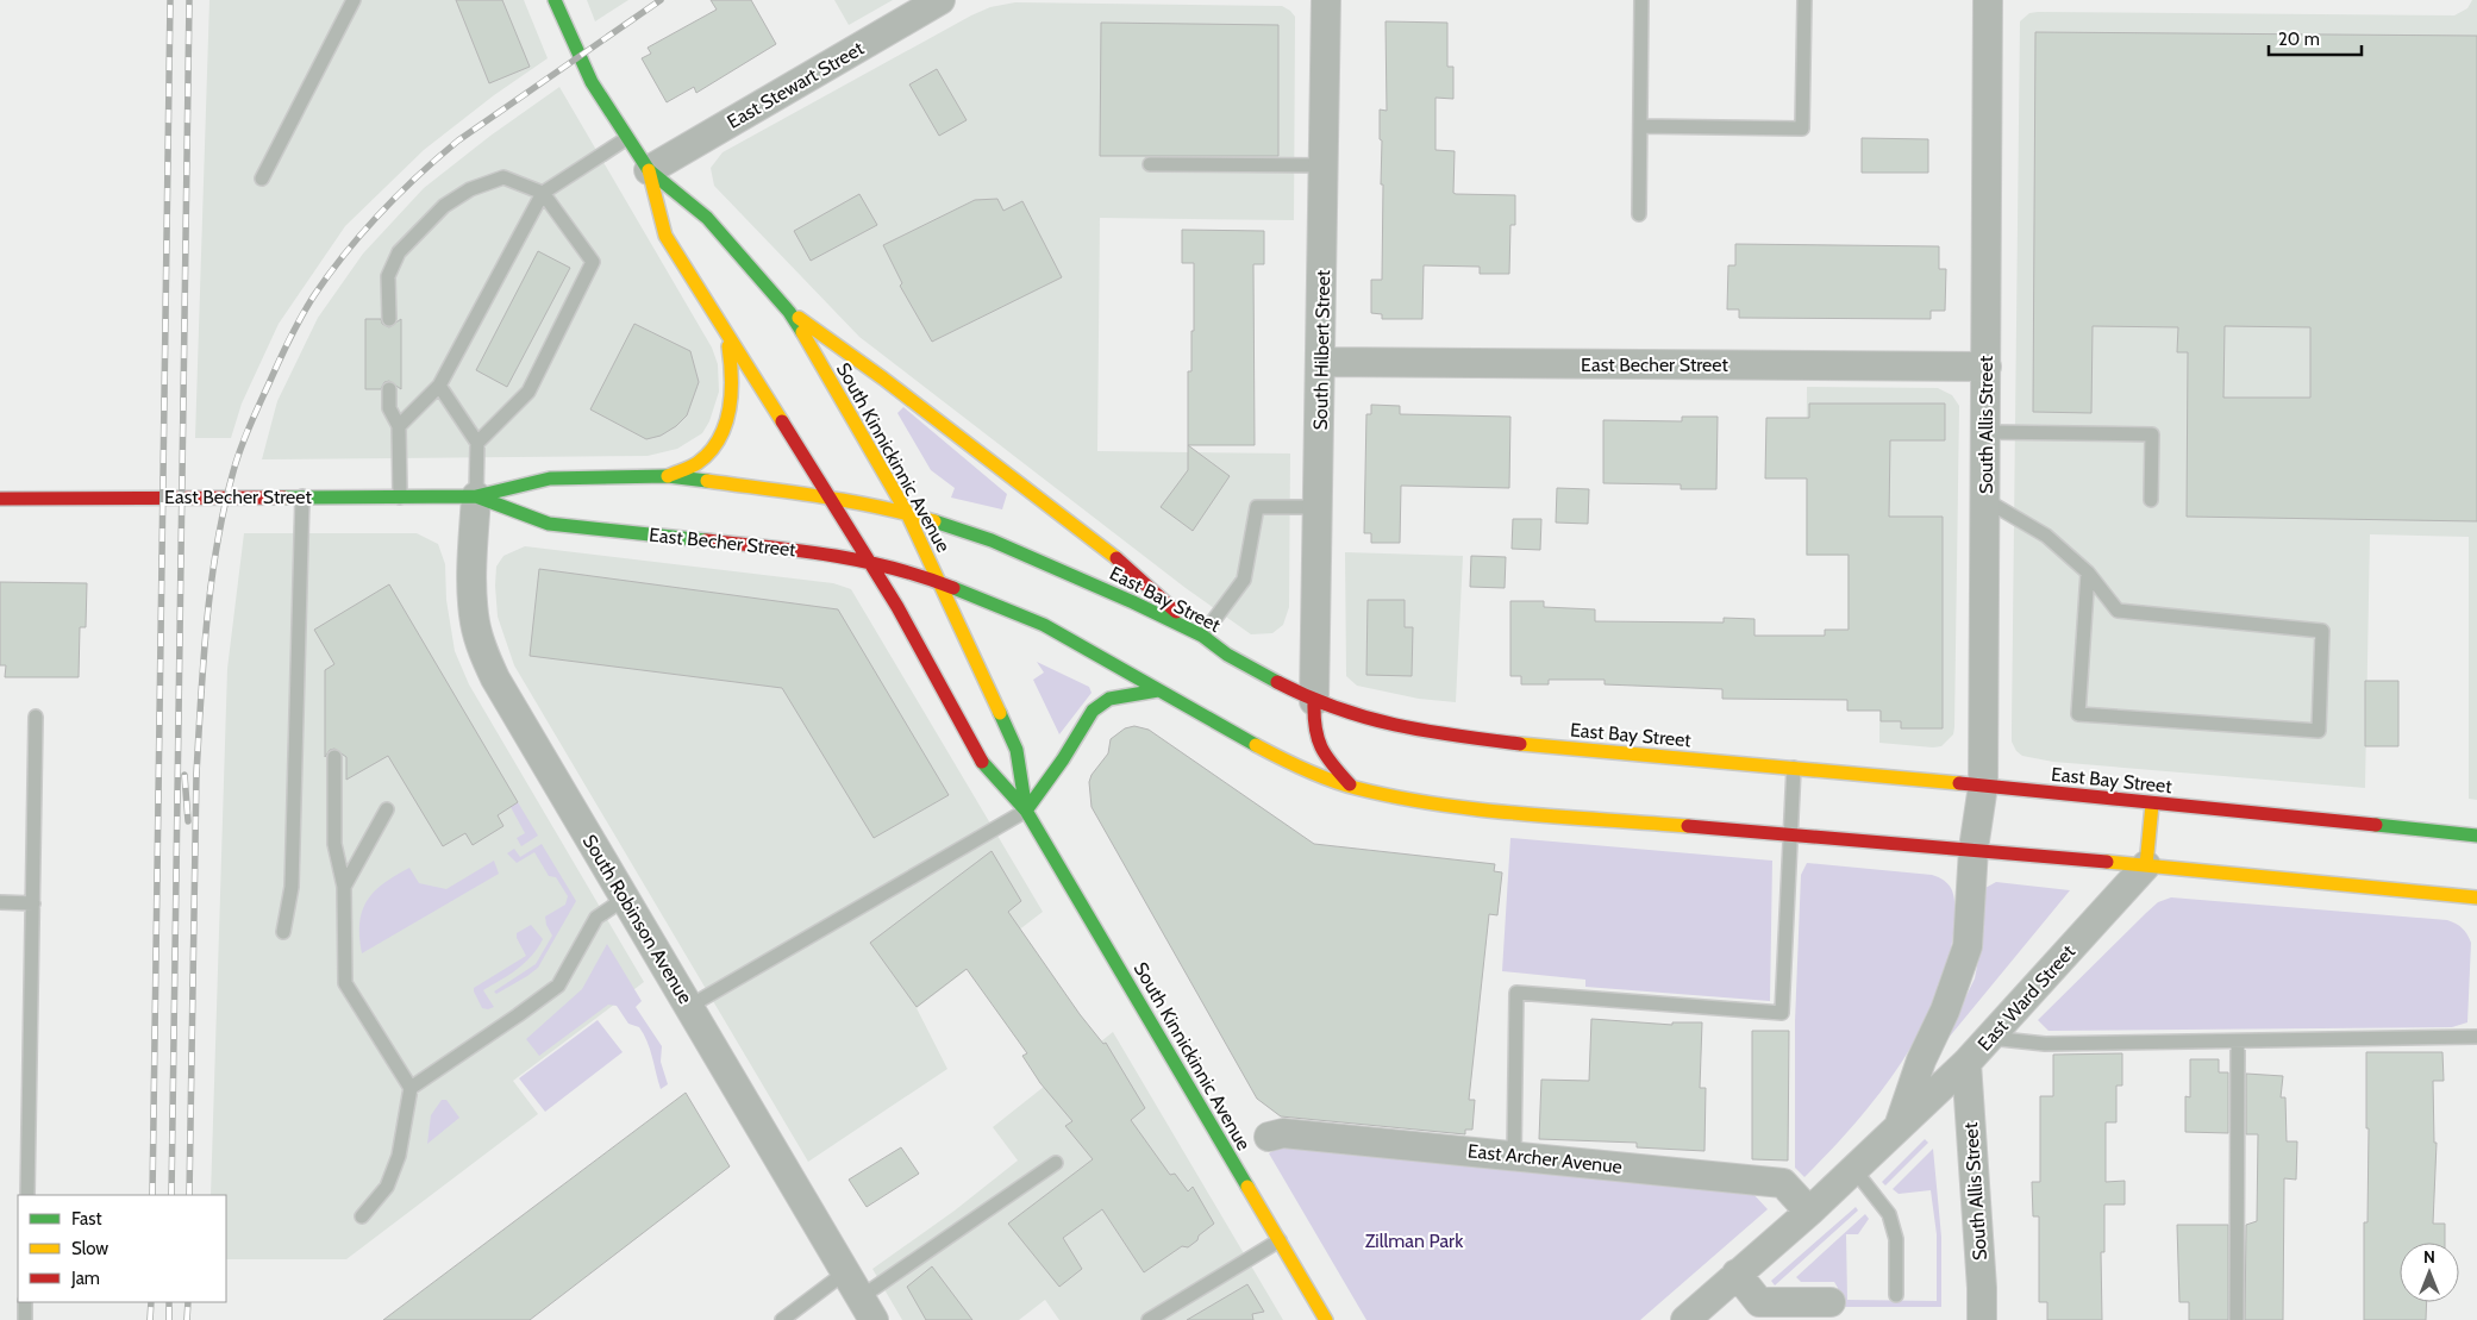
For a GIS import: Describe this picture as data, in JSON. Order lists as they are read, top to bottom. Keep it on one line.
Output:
{"streets":{"main road":["East Becher Street","South Kinnickinnic Avenue","East Bay Street"],"street":["East Stewart Street","South Hilbert Street","South Allis Street","South Robinson Avenue","East Ward Street","East Archer Avenue"]},"crossings":[["East Stewart Street","South Kinnickinnic Avenue"],["South Hilbert Street","East Becher Street"],["South Hilbert Street","East Bay Street"],["East Becher Street","South Allis Street"],["East Becher Street","South Kinnickinnic Avenue"],["East Becher Street","East Bay Street"],["East Becher Street","South Robinson Avenue"],["South Allis Street","East Bay Street"],["South Allis Street","East Ward Street"],["South Kinnickinnic Avenue","East Bay Street"],["East Ward Street","East Archer Avenue"]],"parks":["Zillman Park"],"legend":["Fast","Slow","Jam"],"scale_bar":"20 m","north":"top"}
